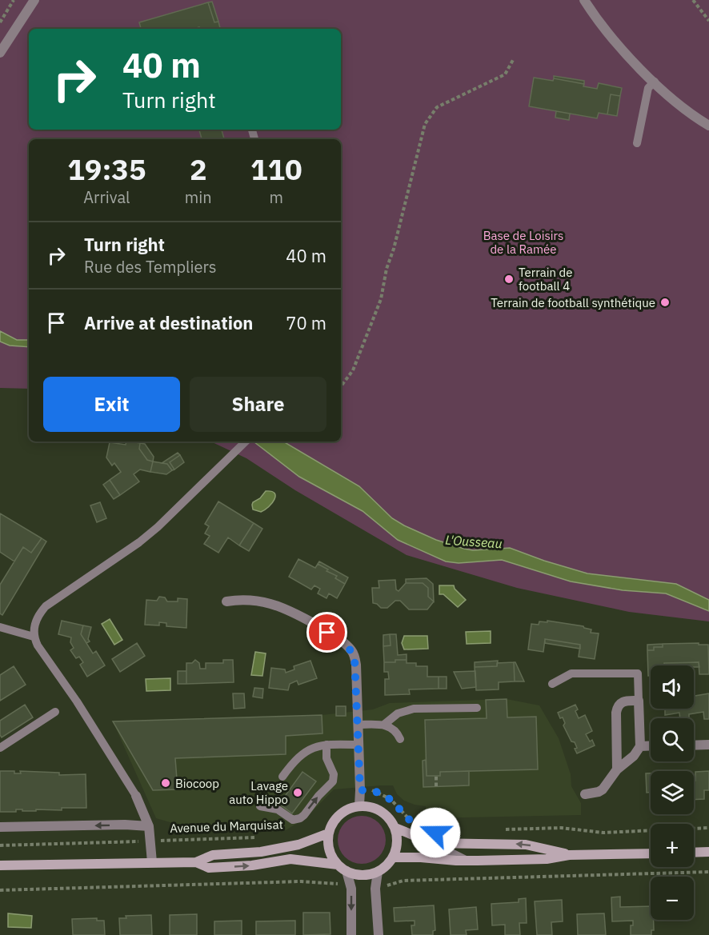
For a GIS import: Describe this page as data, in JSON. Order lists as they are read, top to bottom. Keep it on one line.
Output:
{"streets":{"main road":["Avenue du Marquisat"]},"water":["L'Ousseau"],"parks":["Base de Loisirs de la Ramée"],"places":["Terrain de football 4","Terrain de football synthétique","Biocoop","Lavage auto Hippo"],"page":{"turn":["40 m","Turn right"],"eta":["19:35","Arrival","2","min","110","m"],"list":[{"name":"Turn right","note":"Rue des Templiers","value":"40 m"},{"name":"Arrive at destination","value":"70 m"}],"buttons":["Exit","Share"],"map_buttons":["+","−"]}}
